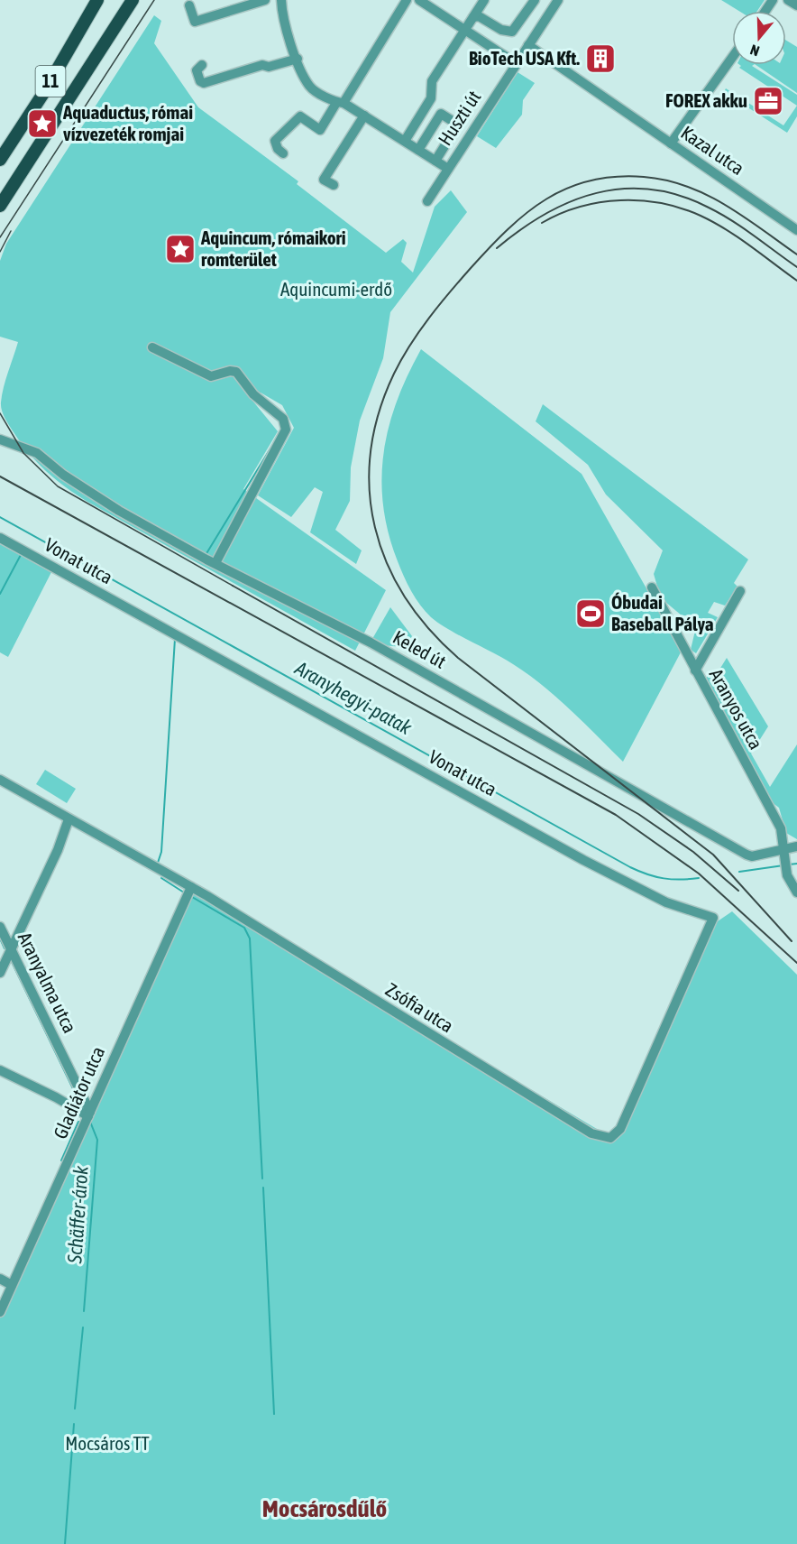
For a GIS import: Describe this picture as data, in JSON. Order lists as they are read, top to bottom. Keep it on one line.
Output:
{"streets":{"main road":["11"],"street":["Huszti út","Kazal utca","Vonat utca","Keled út","Aranyos utca","Aranyalma utca","Zsófia utca","Gladiátor utca"]},"crossings":[["Huszti út","Kazal utca"],["Vonat utca","Zsófia utca"],["Keled út","Aranyos utca"],["Aranyalma utca","Gladiátor utca"],["Zsófia utca","Gladiátor utca"]],"districts":["Mocsárosdűlő"],"water":["Aranyhegyi-patak","Schäffer-árok"],"parks":["Aquincumi-erdő","Mocsáros TT"],"places":{"building":["BioTech USA Kft."],"office":["FOREX akku"],"place":["Aquaductus, római vízvezeték romjai","Aquincum, rómaikori romterület"],"sports":["Óbudai Baseball Pálya"]},"north":"bottom"}
